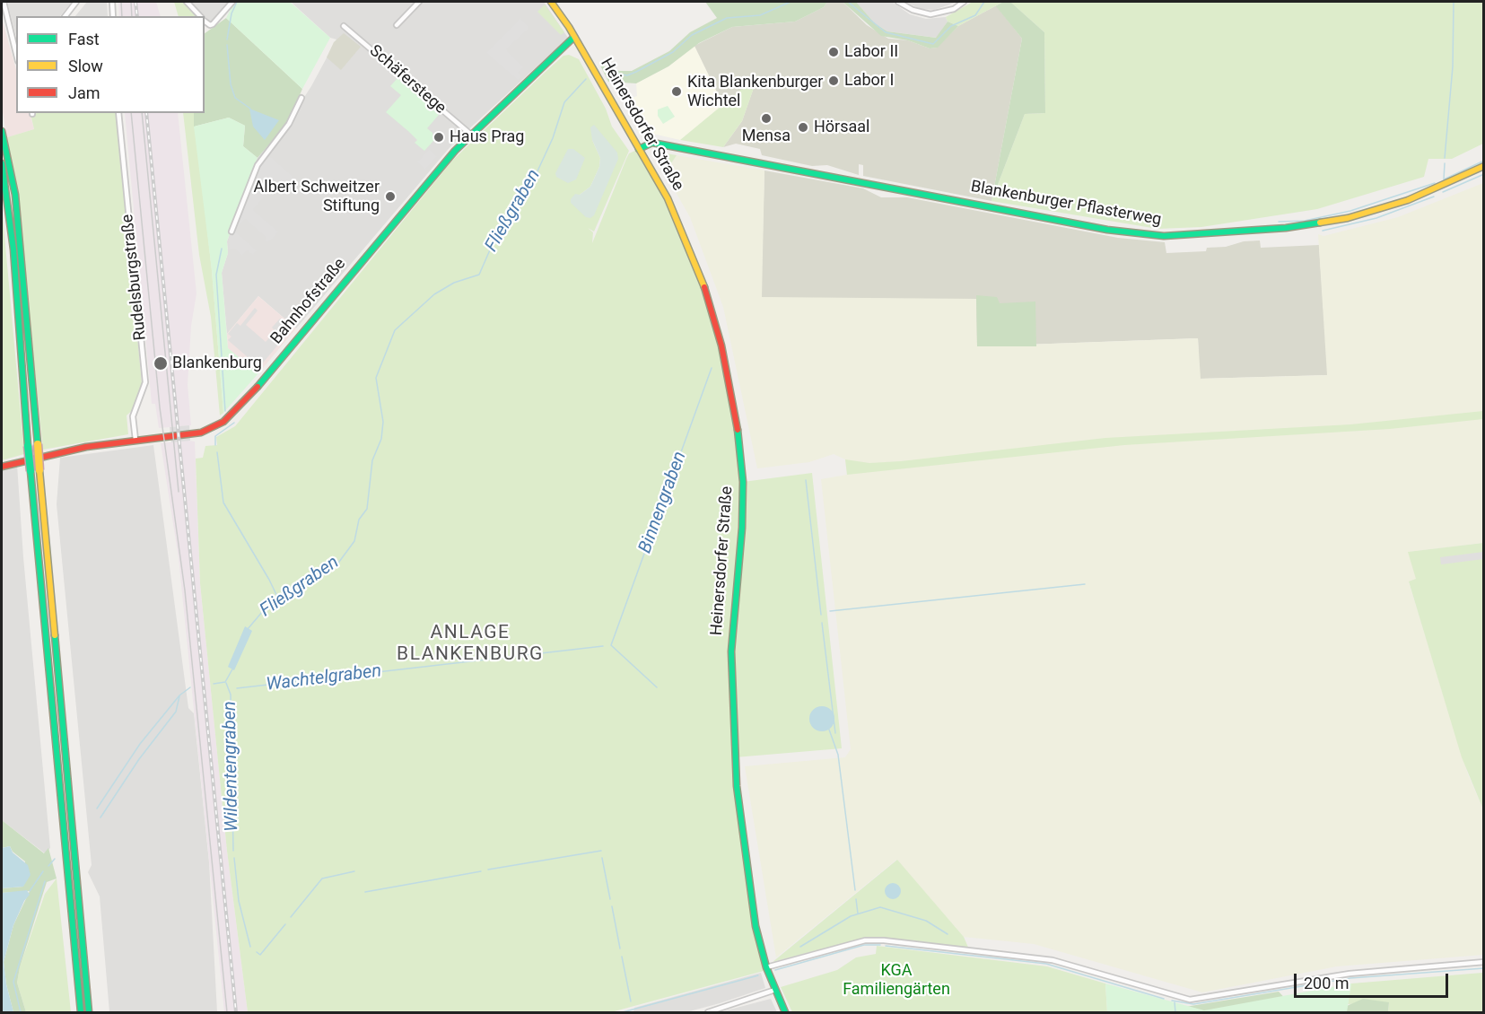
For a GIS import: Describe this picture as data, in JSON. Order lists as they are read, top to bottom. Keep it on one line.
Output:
{"streets":{"main road":["Heinersdorfer Straße","Blankenburger Pflasterweg","Bahnhofstraße"],"street":["Schäferstege","Rudelsburgstraße"]},"crossings":[["Schäferstege","Bahnhofstraße"],["Heinersdorfer Straße","Blankenburger Pflasterweg"],["Heinersdorfer Straße","Bahnhofstraße"],["Rudelsburgstraße","Bahnhofstraße"]],"districts":["ANLAGE BLANKENBURG"],"water":["Fließgraben","Binnengraben","Wachtelgraben","Wildentengraben"],"parks":["KGA Familiengärten"],"places":["Labor II","Labor I","Kita Blankenburger Wichtel","Mensa","Hörsaal","Haus Prag","Albert Schweitzer Stiftung","Blankenburg"],"legend":["Fast","Slow","Jam"],"scale_bar":"200 m"}
